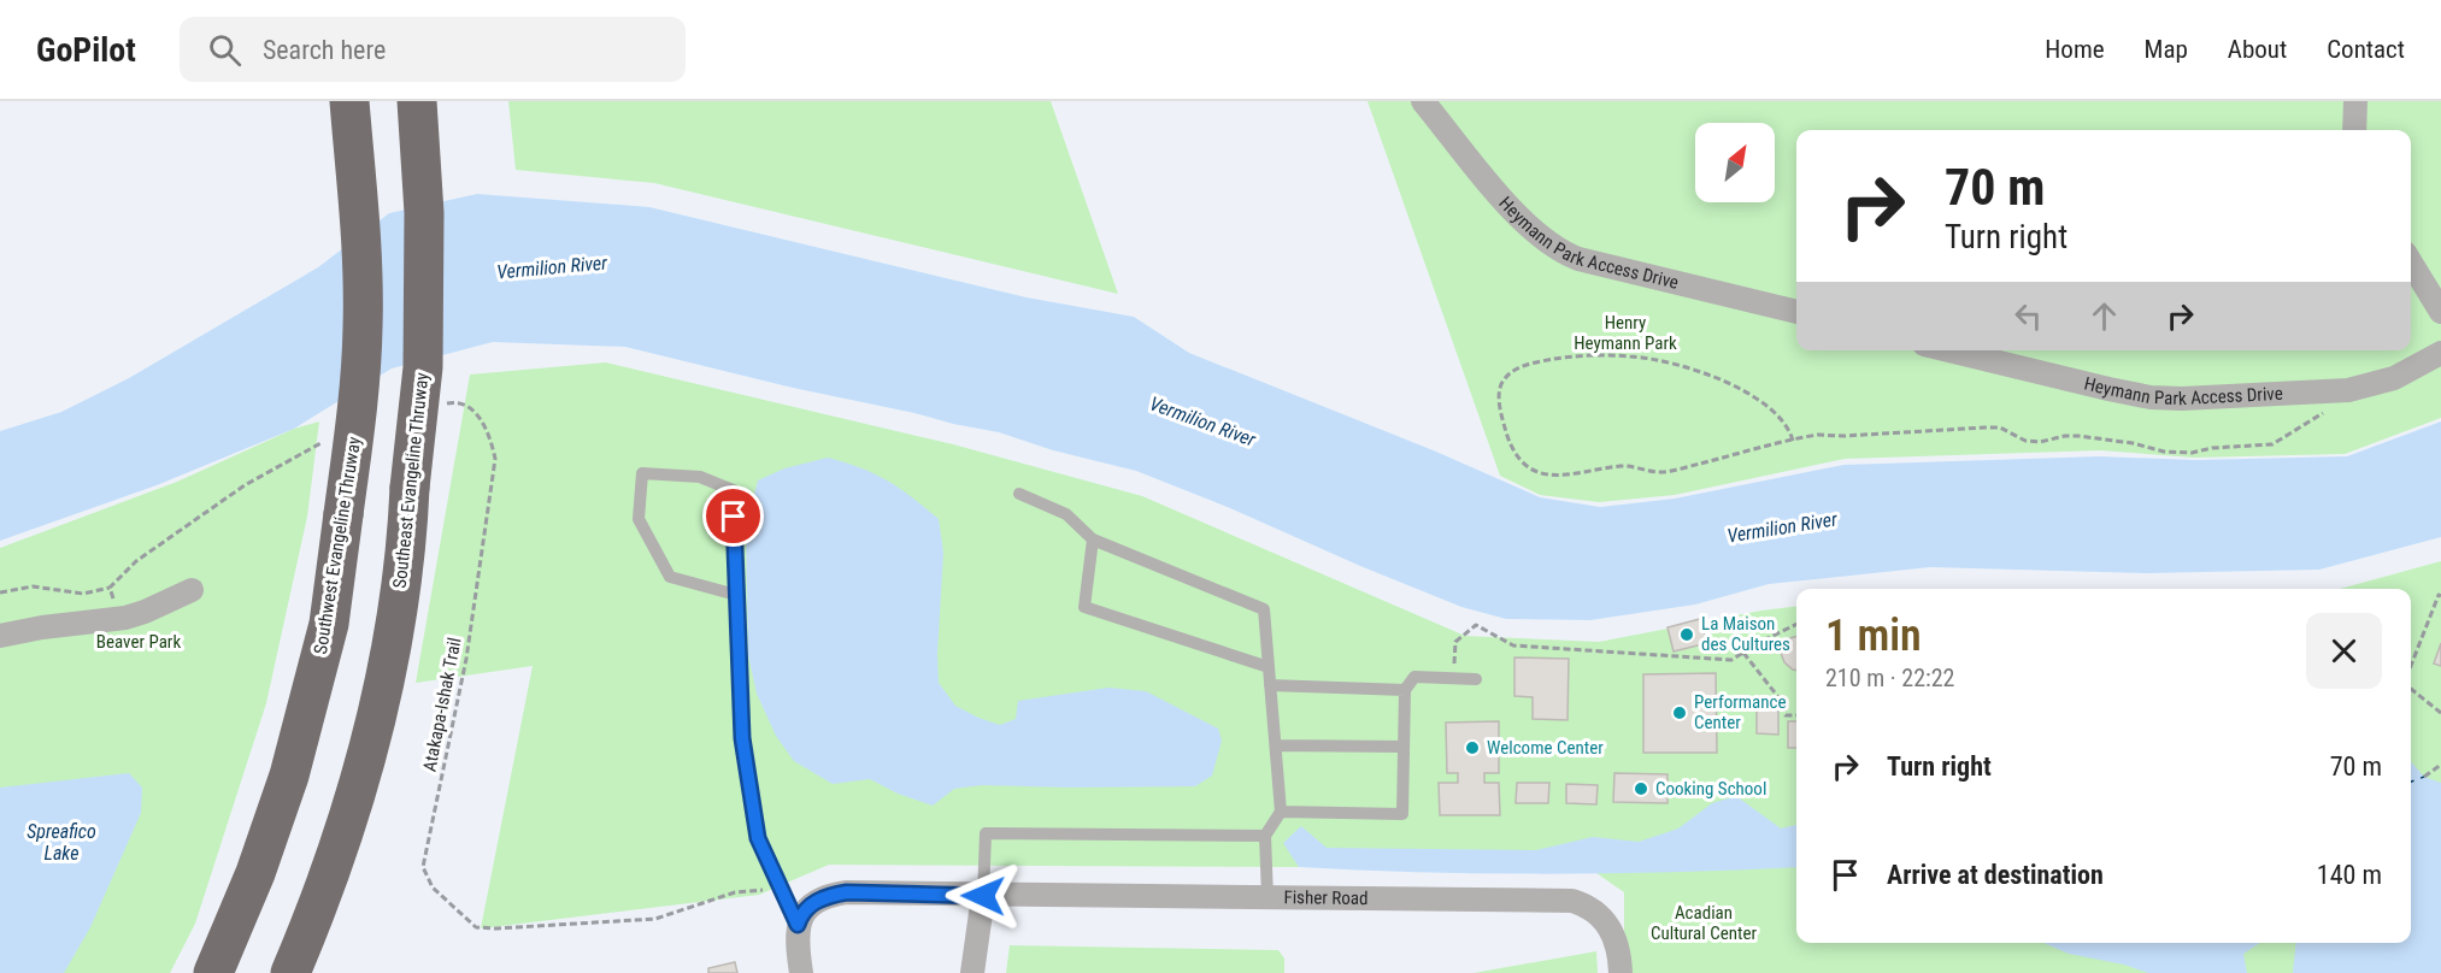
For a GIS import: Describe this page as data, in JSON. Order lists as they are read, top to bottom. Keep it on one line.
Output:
{"streets":{"highway":["Southeast Evangeline Thruway","Southwest Evangeline Thruway"],"street":["Heymann Park Access Drive","Fisher Road"],"path":["Atakapa-Ishak Trail"]},"water":["Vermilion River","Spreafico Lake"],"parks":["Henry Heymann Park","Beaver Park","Acadian Cultural Center"],"places":["La Maison des Cultures","Performance Center","Welcome Center","Cooking School"],"north":"top right","page":{"header":"GoPilot","search":"Search here","nav":["Home","Map","About","Contact"],"turn":["70 m","Turn right"],"heading":["1 min","210 m · 22:22"],"list":[{"name":"Turn right","value":"70 m"},{"name":"Arrive at destination","value":"140 m"}]}}
